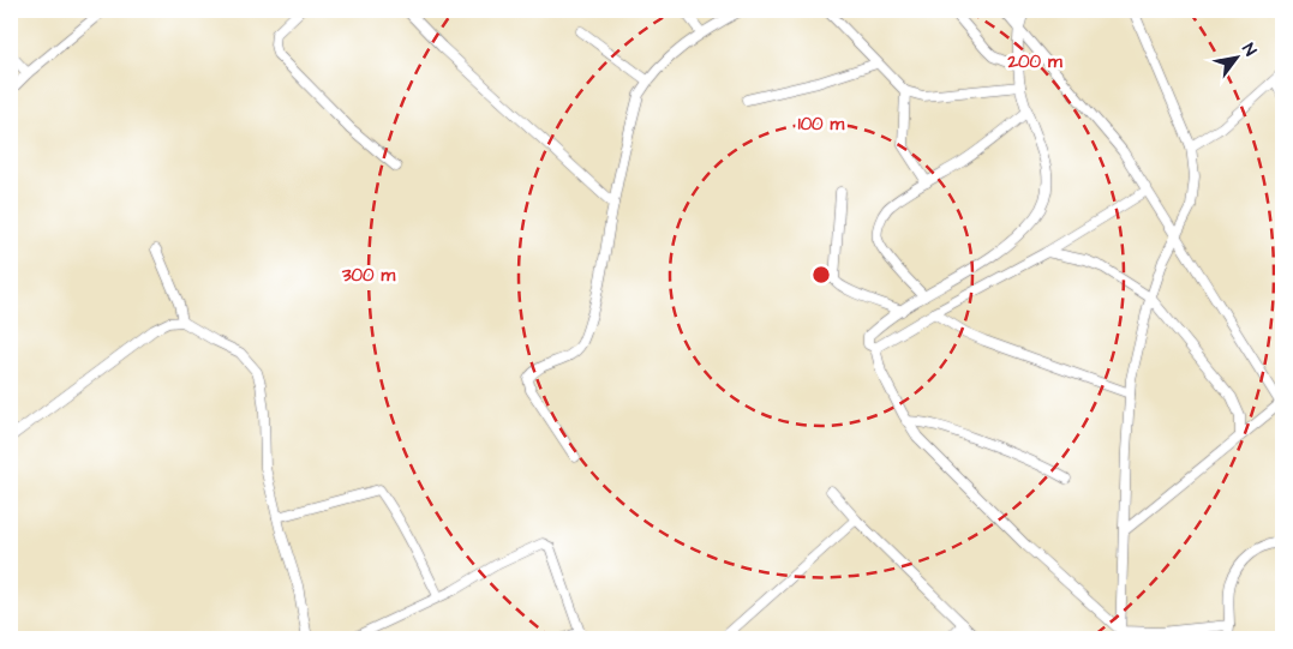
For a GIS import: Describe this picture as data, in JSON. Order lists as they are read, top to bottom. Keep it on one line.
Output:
{"north":"top right","rings":["200 m","100 m","300 m"]}
